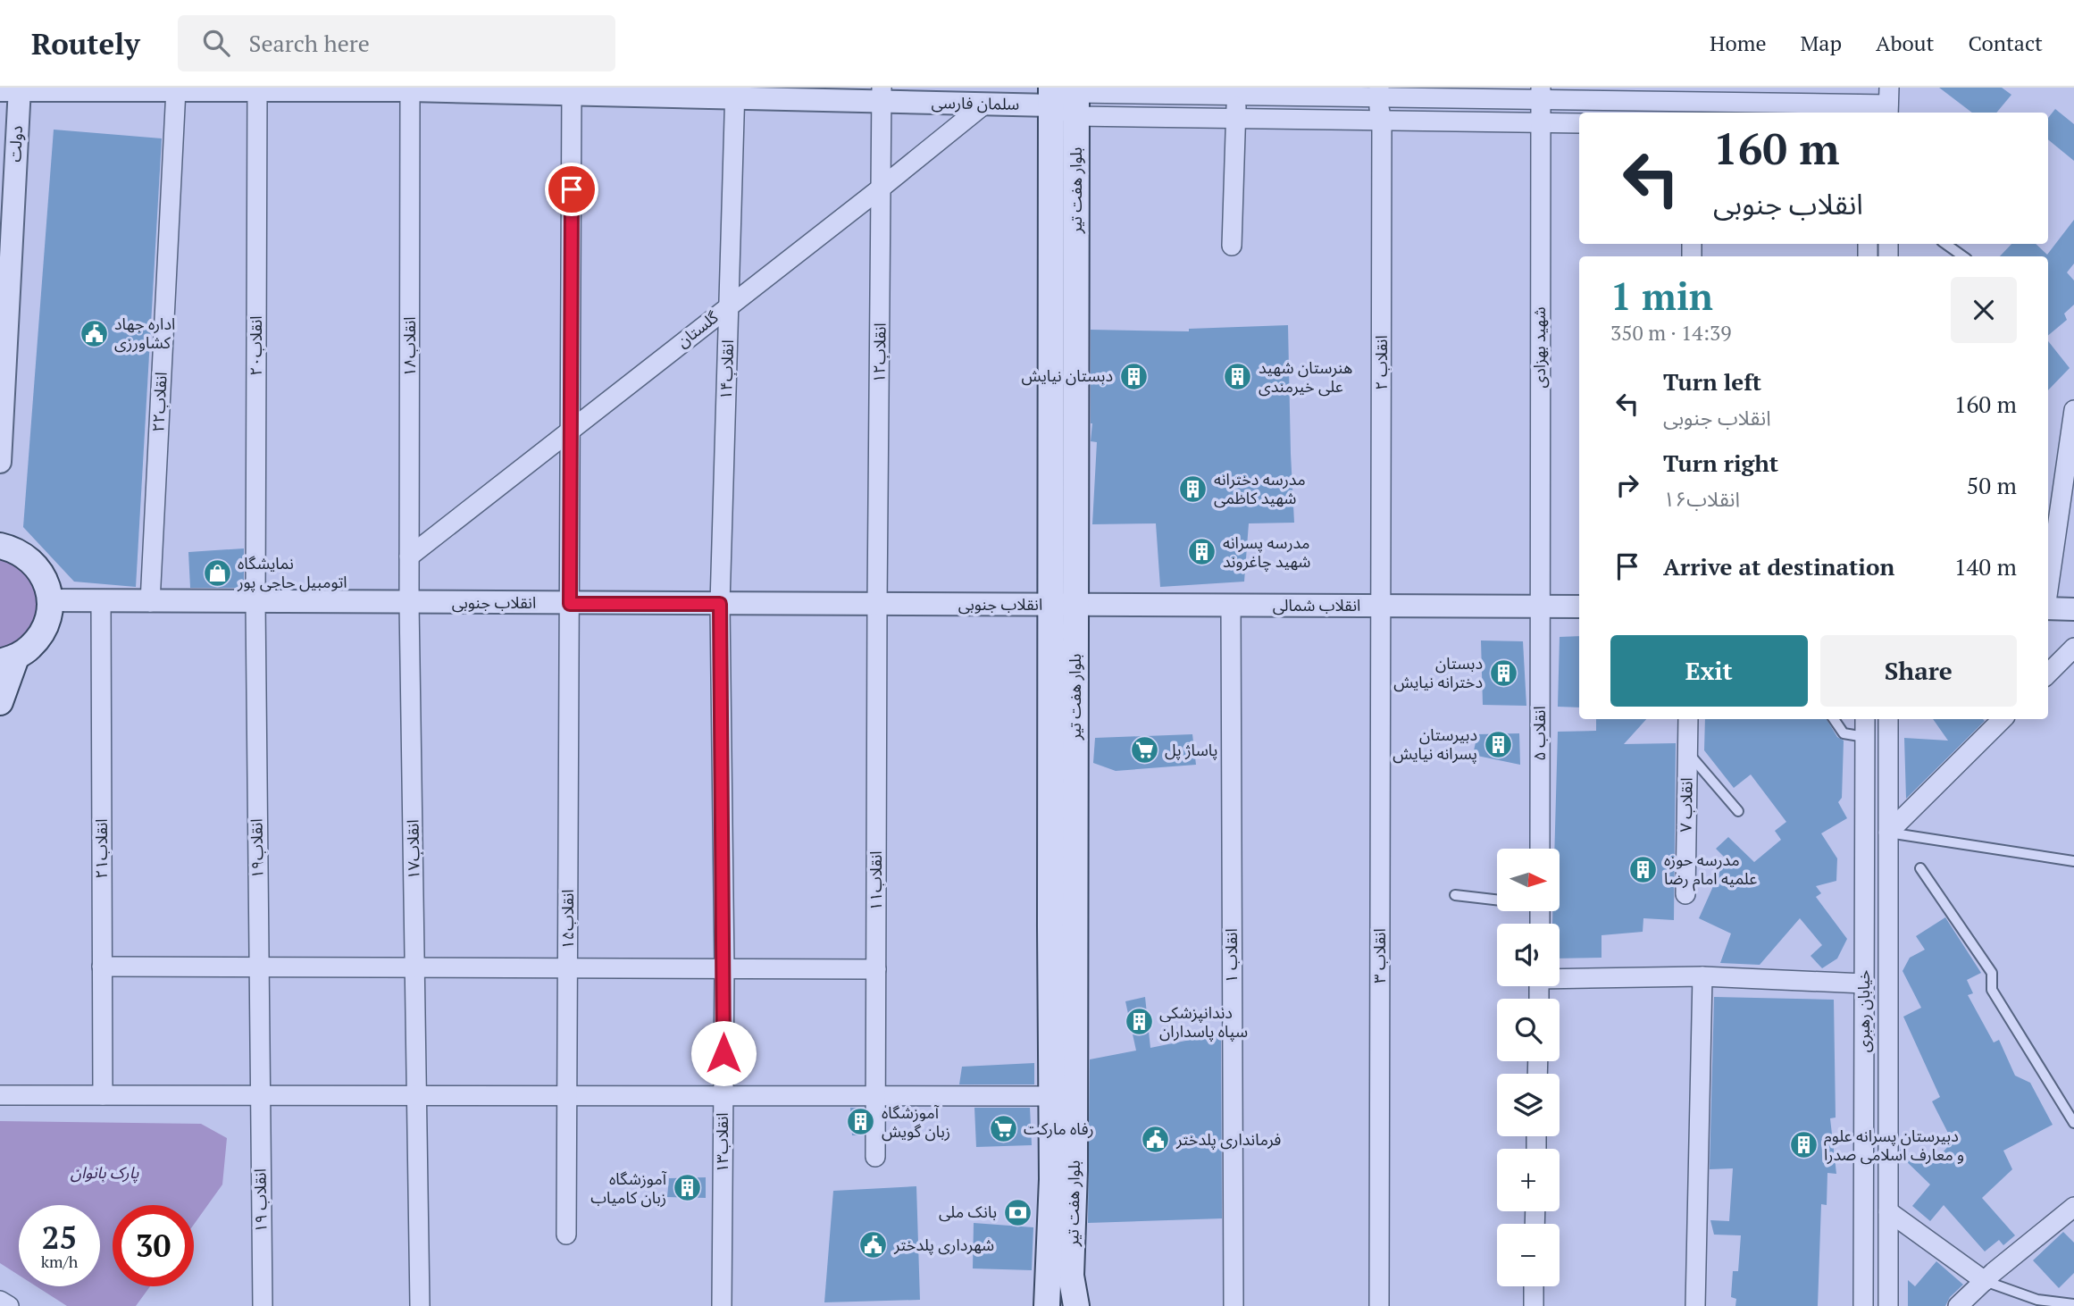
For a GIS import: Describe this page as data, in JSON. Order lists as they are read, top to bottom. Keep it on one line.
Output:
{"streets":{"main road":["بلوار هفت تیر"],"street":["سلمان فارسی","دولت","گلستان","انقلاب۲۰","انقلاب۱۸","شهید بهزادی","انقلاب۱۲","انقلاب ۲","انقلاب۱۴","انقلاب۲۲","انقلاب جنوبی","انقلاب شمالی","انقلاب ۵","انقلاب ۷","انقلاب۲۱","انقلاب۱۹","انقلاب۱۷","انقلاب۱۱","انقلاب۱۵","انقلاب ۱","انقلاب ۳","خیابان رهبری","انقلاب۱۳","انقلاب ۱۹"]},"crossings":[["سلمان فارسی","دولت"],["سلمان فارسی","بلوار هفت تیر"],["سلمان فارسی","گلستان"],["سلمان فارسی","انقلاب۲۰"],["سلمان فارسی","انقلاب۱۸"],["سلمان فارسی","انقلاب۱۲"],["سلمان فارسی","انقلاب۱۴"],["سلمان فارسی","انقلاب۲۲"],["سلمان فارسی","انقلاب۱۵"],["بلوار هفت تیر","انقلاب جنوبی"],["بلوار هفت تیر","انقلاب شمالی"],["گلستان","انقلاب۱۸"],["گلستان","انقلاب۱۲"],["گلستان","انقلاب۱۴"],["گلستان","انقلاب۱۵"],["انقلاب۲۰","انقلاب جنوبی"],["انقلاب۲۰","انقلاب۱۹"],["انقلاب۱۸","انقلاب جنوبی"],["انقلاب۱۸","انقلاب۱۷"],["شهید بهزادی","انقلاب شمالی"],["شهید بهزادی","انقلاب ۵"],["انقلاب۱۲","انقلاب جنوبی"],["انقلاب۱۲","انقلاب۱۱"],["انقلاب ۲","انقلاب شمالی"],["انقلاب ۲","انقلاب ۳"],["انقلاب۱۴","انقلاب جنوبی"],["انقلاب۱۴","انقلاب۱۳"],["انقلاب۲۲","انقلاب جنوبی"],["انقلاب جنوبی","انقلاب شمالی"],["انقلاب جنوبی","انقلاب۲۱"],["انقلاب جنوبی","انقلاب۱۹"],["انقلاب جنوبی","انقلاب۱۷"],["انقلاب جنوبی","انقلاب۱۱"],["انقلاب جنوبی","انقلاب۱۵"],["انقلاب جنوبی","انقلاب۱۳"],["انقلاب شمالی","انقلاب ۵"],["انقلاب شمالی","انقلاب ۱"],["انقلاب شمالی","انقلاب ۳"],["انقلاب۱۹","انقلاب ۱۹"]],"parks":["پارک بانوان"],"places":{"public building":["اداره جهاد کشاورزی","فرمانداری پلدختر","شهرداری پلدختر"],"building":["دبستان نیایش","هنرستان شهید علی خیرمندی","مدرسه دخترانه شهید کاظمی","مدرسه پسرانه شهید چاغروند","دبستان دخترانه نیایش","دبیرستان پسرانه نیایش","مدرسه حوزه علمیه امام رضا","دندانپزشکی سپاه پاسداران","آموزشگاه زبان گویش","دبیرستان پسرانه علوم و معارف اسلامی صدرا","آموزشگاه زبان کامیاب"],"shop":["نمایشگاه اتومبیل حاجی پور"],"supermarket":["پاساژ پل","رفاه مارکت"],"bank":["بانک ملی"]},"north":"right","page":{"header":"Routely","search":"Search here","nav":["Home","Map","About","Contact"],"turn":["160 m","انقلاب جنوبی"],"heading":["1 min","350 m · 14:39"],"list":[{"name":"Turn left","note":"انقلاب جنوبی","value":"160 m"},{"name":"Turn right","note":"انقلاب۱۶","value":"50 m"},{"name":"Arrive at destination","value":"140 m"}],"buttons":["Exit","Share"],"map_buttons":["+","−"],"speed":"25 km/h","limit":"30"}}
